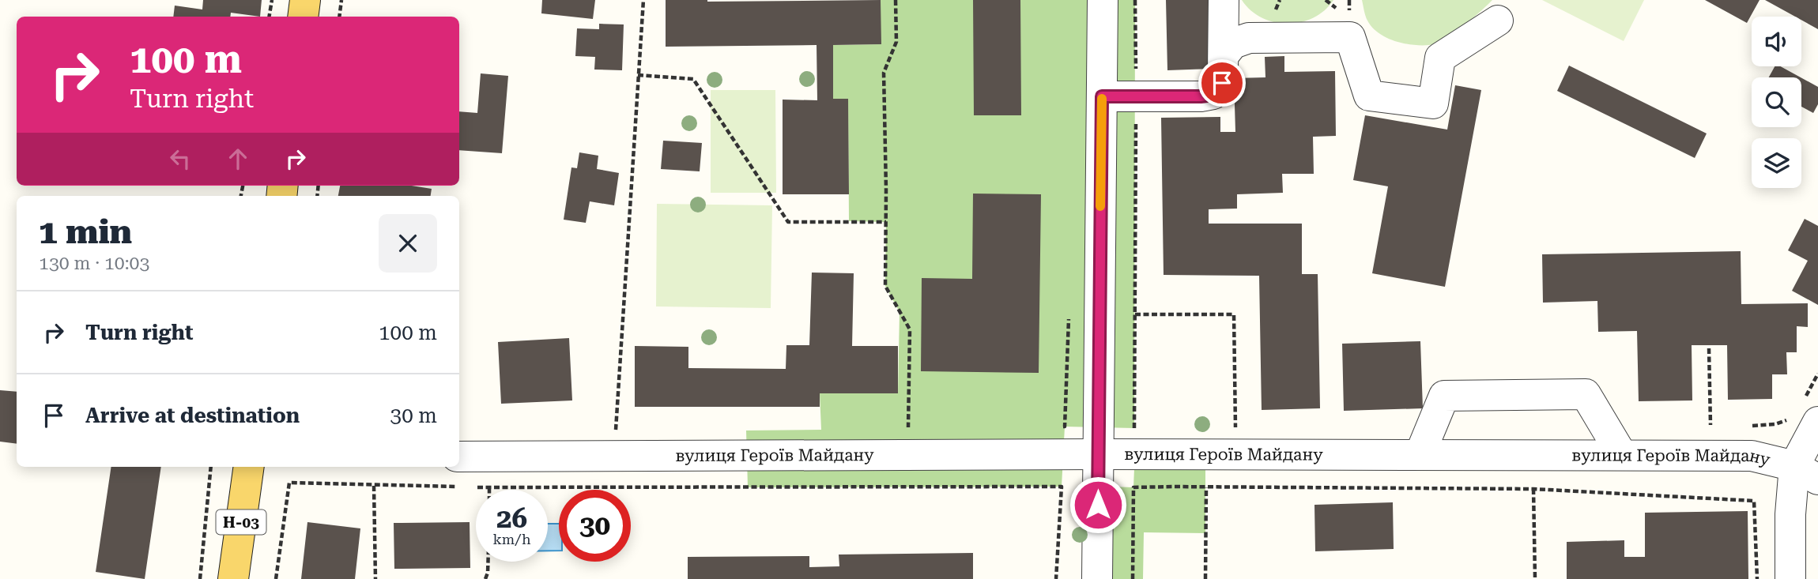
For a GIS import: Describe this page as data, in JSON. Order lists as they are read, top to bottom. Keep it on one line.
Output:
{"streets":{"main road":["Н-03"],"street":["вулиця Героїв Майдану"]},"page":{"turn":["100 m","Turn right"],"heading":["1 min","130 m · 10:03"],"list":[{"name":"Turn right","value":"100 m"},{"name":"Arrive at destination","value":"30 m"}],"speed":"26 km/h","limit":"30"}}
